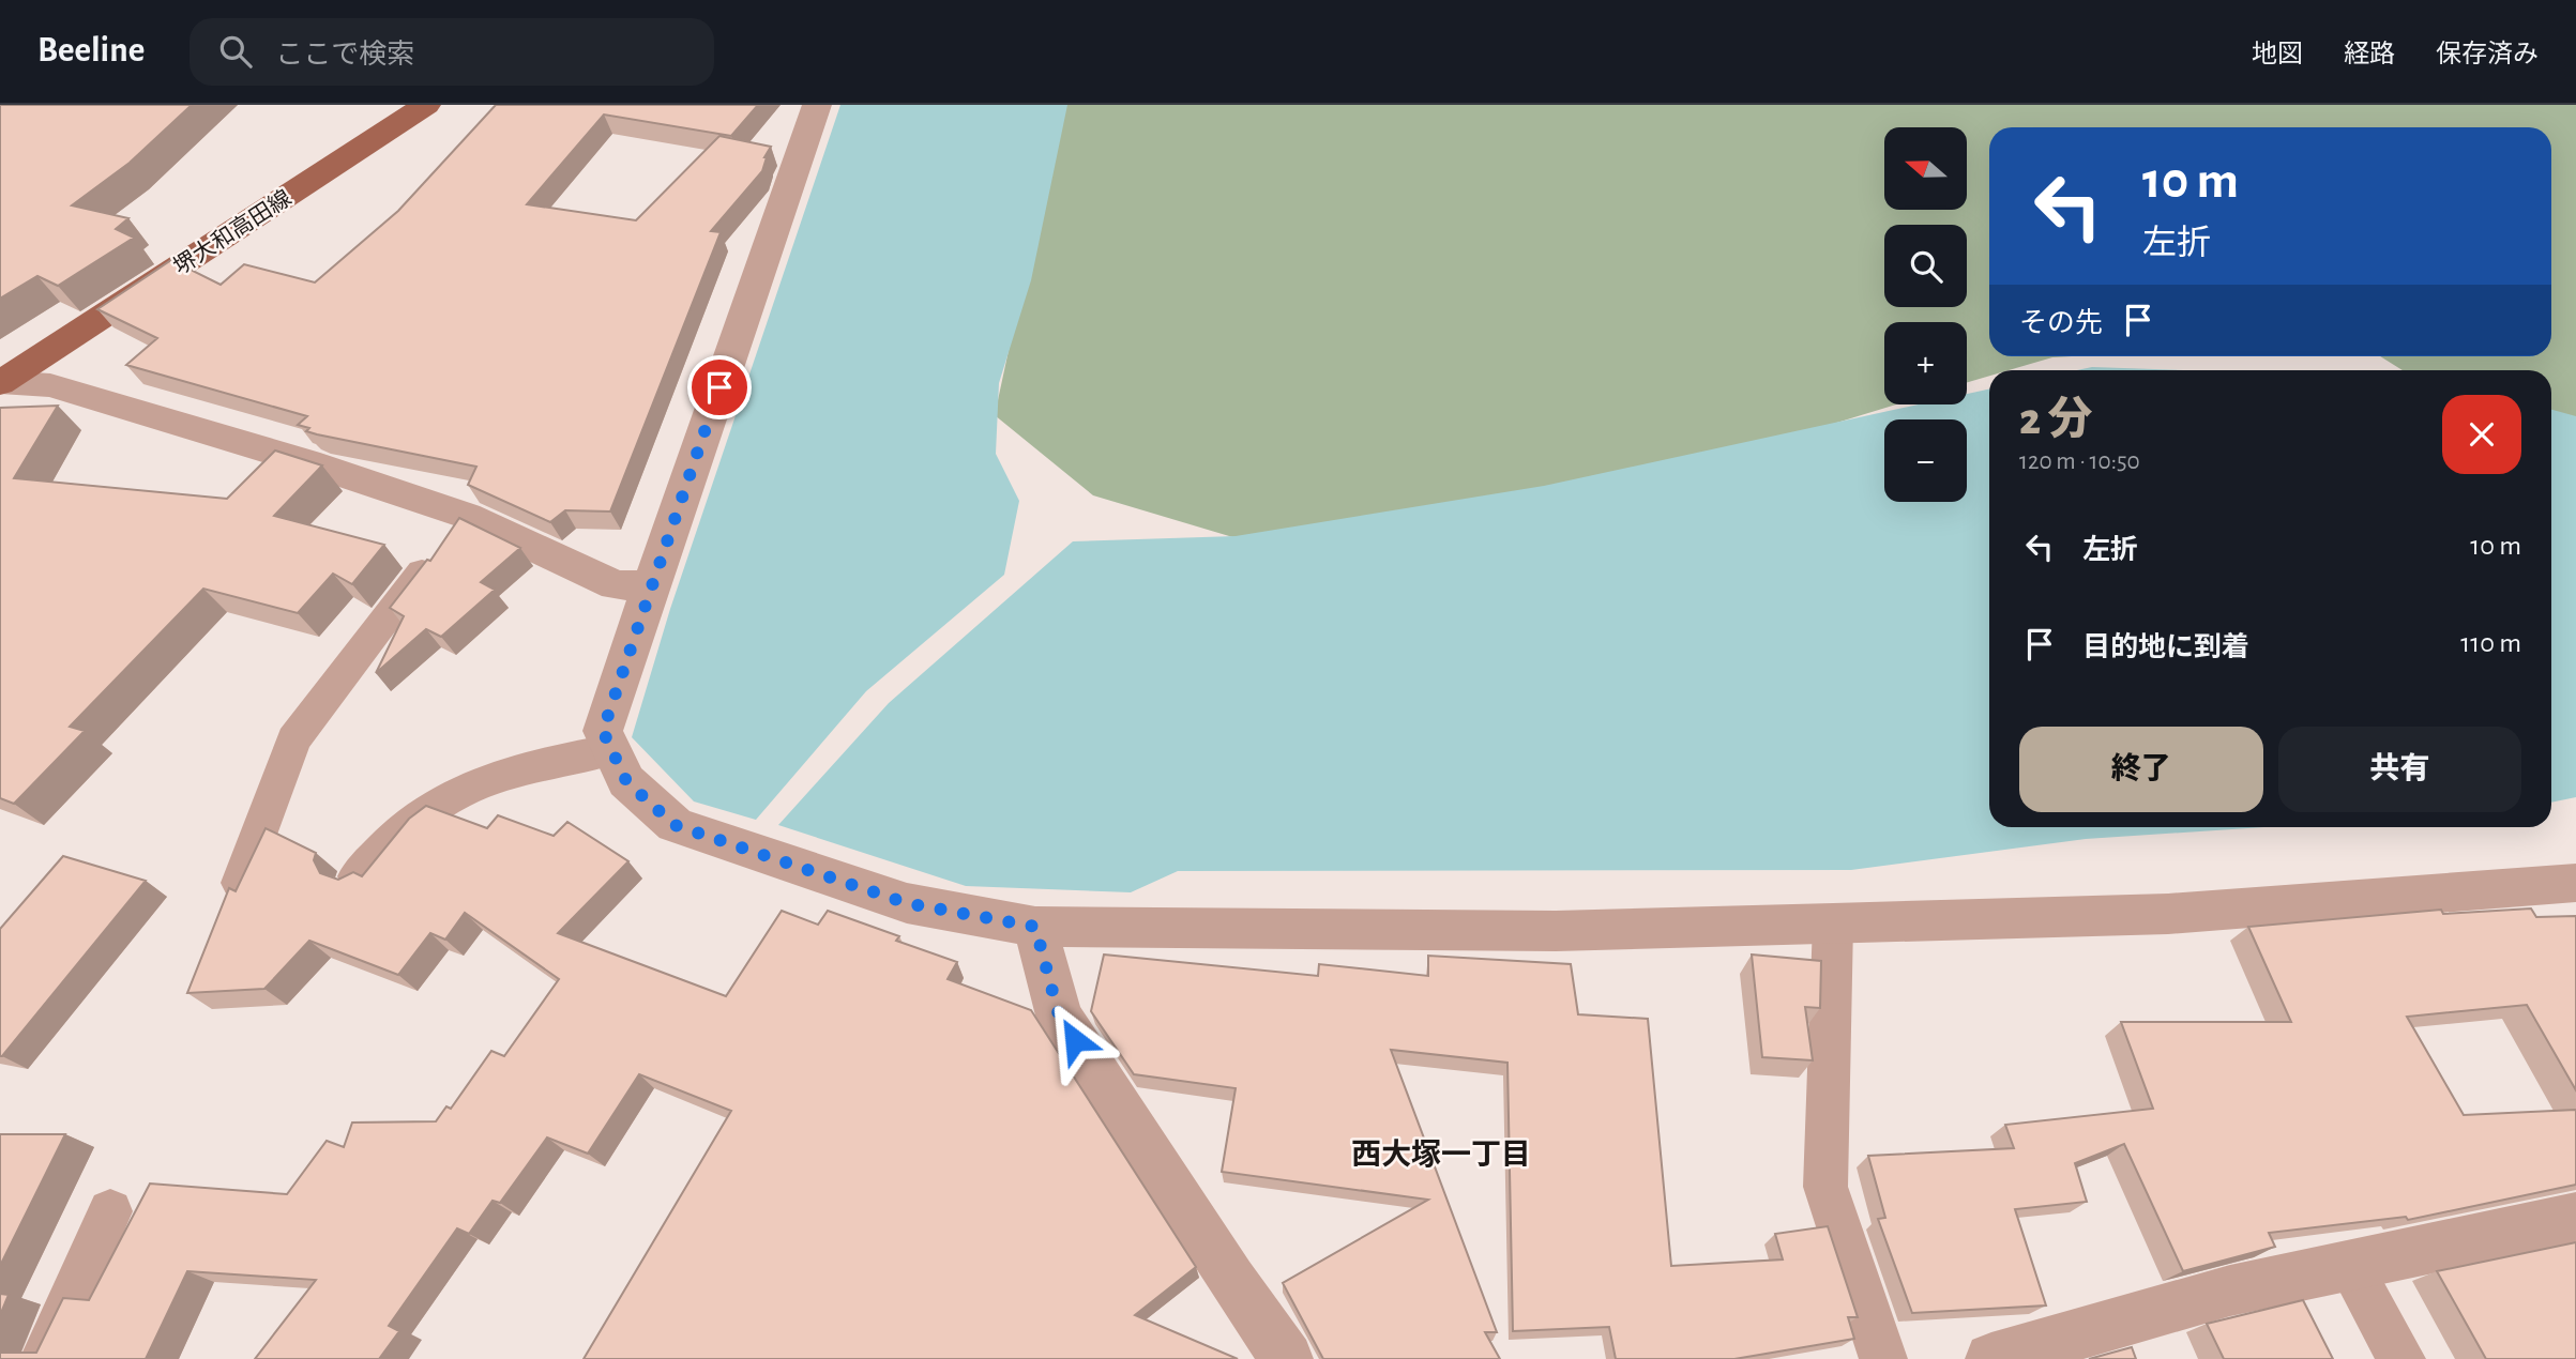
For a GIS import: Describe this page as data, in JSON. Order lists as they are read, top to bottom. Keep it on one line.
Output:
{"streets":{"main road":["堺大和高田線"]},"districts":["西大塚一丁目"],"north":"left","page":{"header":"Beeline","search":"ここで検索","nav":["地図","経路","保存済み"],"map_buttons":["+","−"],"turn":["10 m","左折"],"then":"その先","heading":["2 分","120 m · 10:50"],"list":[{"name":"左折","value":"10 m"},{"name":"目的地に到着","value":"110 m"}],"buttons":["終了","共有"]}}
